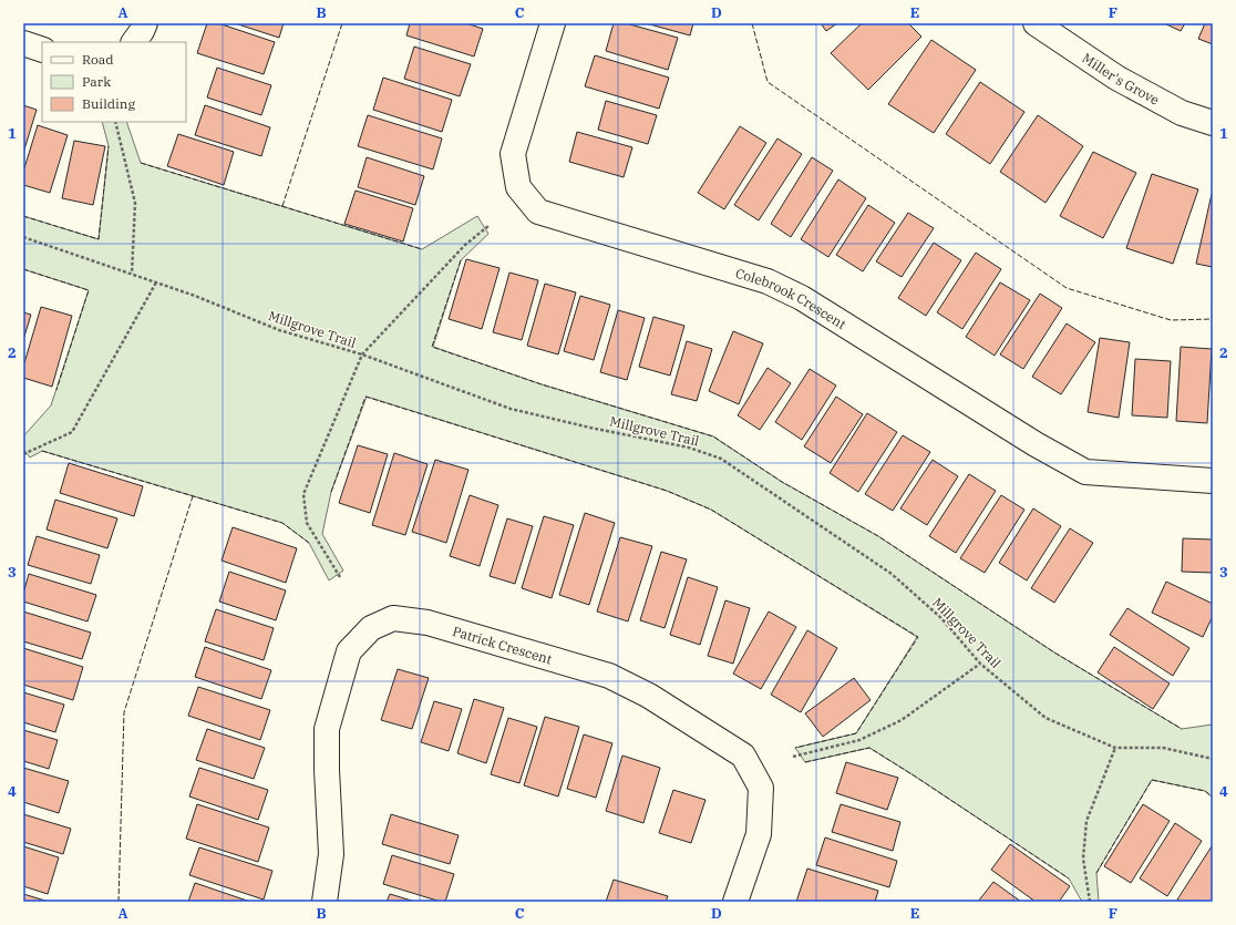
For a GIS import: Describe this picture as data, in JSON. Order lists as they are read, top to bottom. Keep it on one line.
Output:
{"streets":{"street":["Miller's Grove","Colebrook Crescent","Patrick Crescent"],"path":["Millgrove Trail"]},"legend":["Road","Park","Building"],"grid":{"columns":["A","B","C","D","E","F"],"rows":["1","2","3","4"]}}
